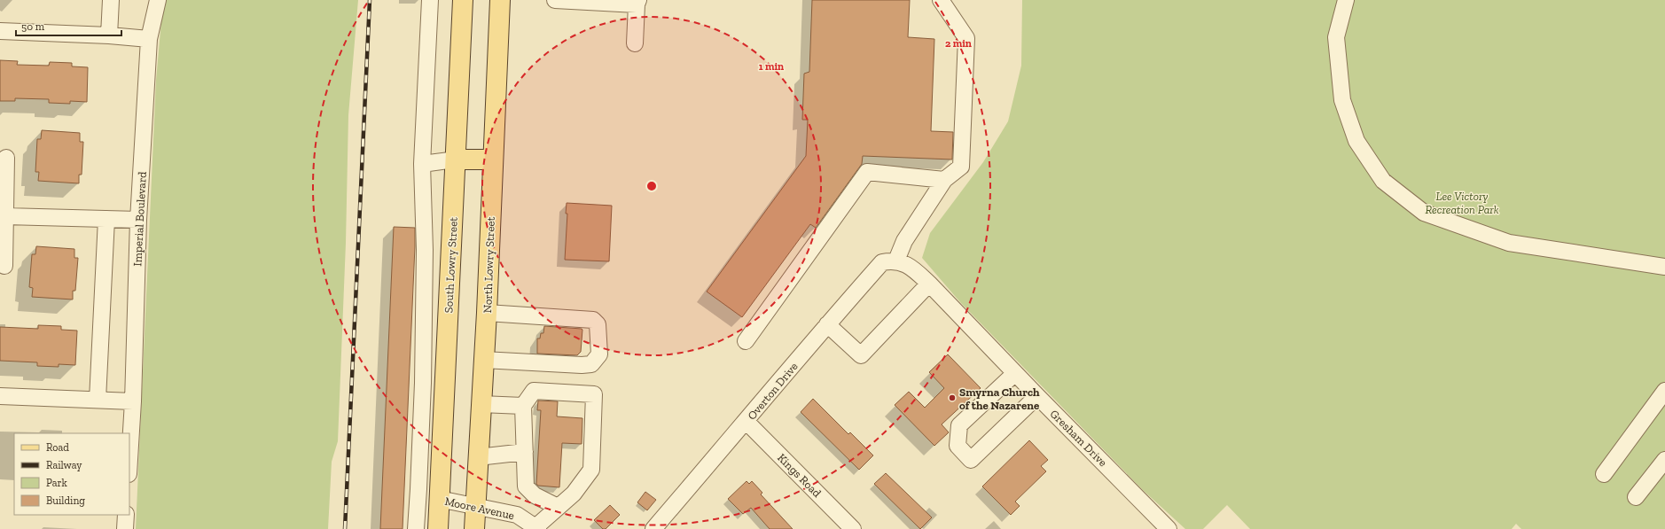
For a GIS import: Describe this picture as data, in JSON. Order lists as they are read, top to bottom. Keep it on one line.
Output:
{"streets":{"main road":["South Lowry Street","North Lowry Street"],"street":["Imperial Boulevard","Overton Drive","Gresham Drive","Kings Road","Moore Avenue"]},"crossings":[["South Lowry Street","Moore Avenue"],["North Lowry Street","Moore Avenue"],["Overton Drive","Gresham Drive"],["Overton Drive","Kings Road"]],"parks":["Lee Victory Recreation Park"],"places":["Smyrna Church of the Nazarene"],"legend":["Road","Railway","Park","Building"],"scale_bar":"50 m","rings":["2 min","1 min"]}
